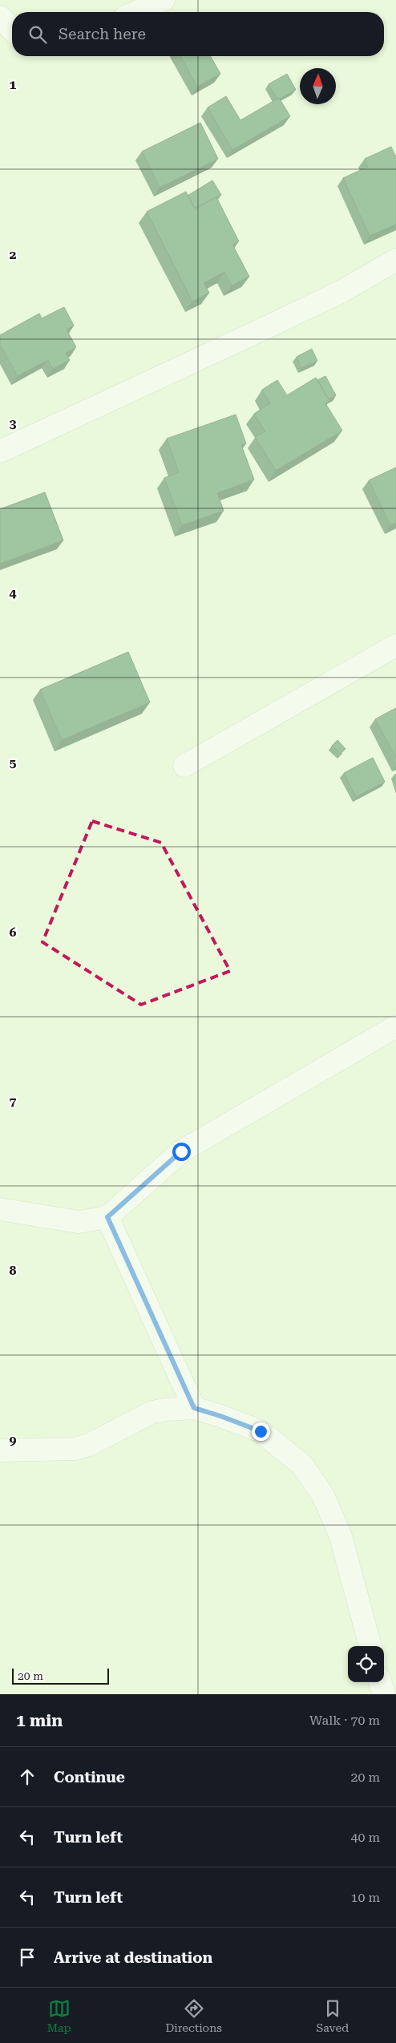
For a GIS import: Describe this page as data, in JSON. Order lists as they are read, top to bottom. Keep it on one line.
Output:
{"scale_bar":"20 m","north":"top","page":{"search":"Search here","scale":"20 m","heading":["1 min","Walk · 70 m"],"list":[["Continue","20 m"],["Turn left","40 m"],["Turn left","10 m"],"Arrive at destination"],"nav":["Map","Directions","Saved"]},"grid":{"rows":["1","2","3","4","5","6","7","8","9"]}}
